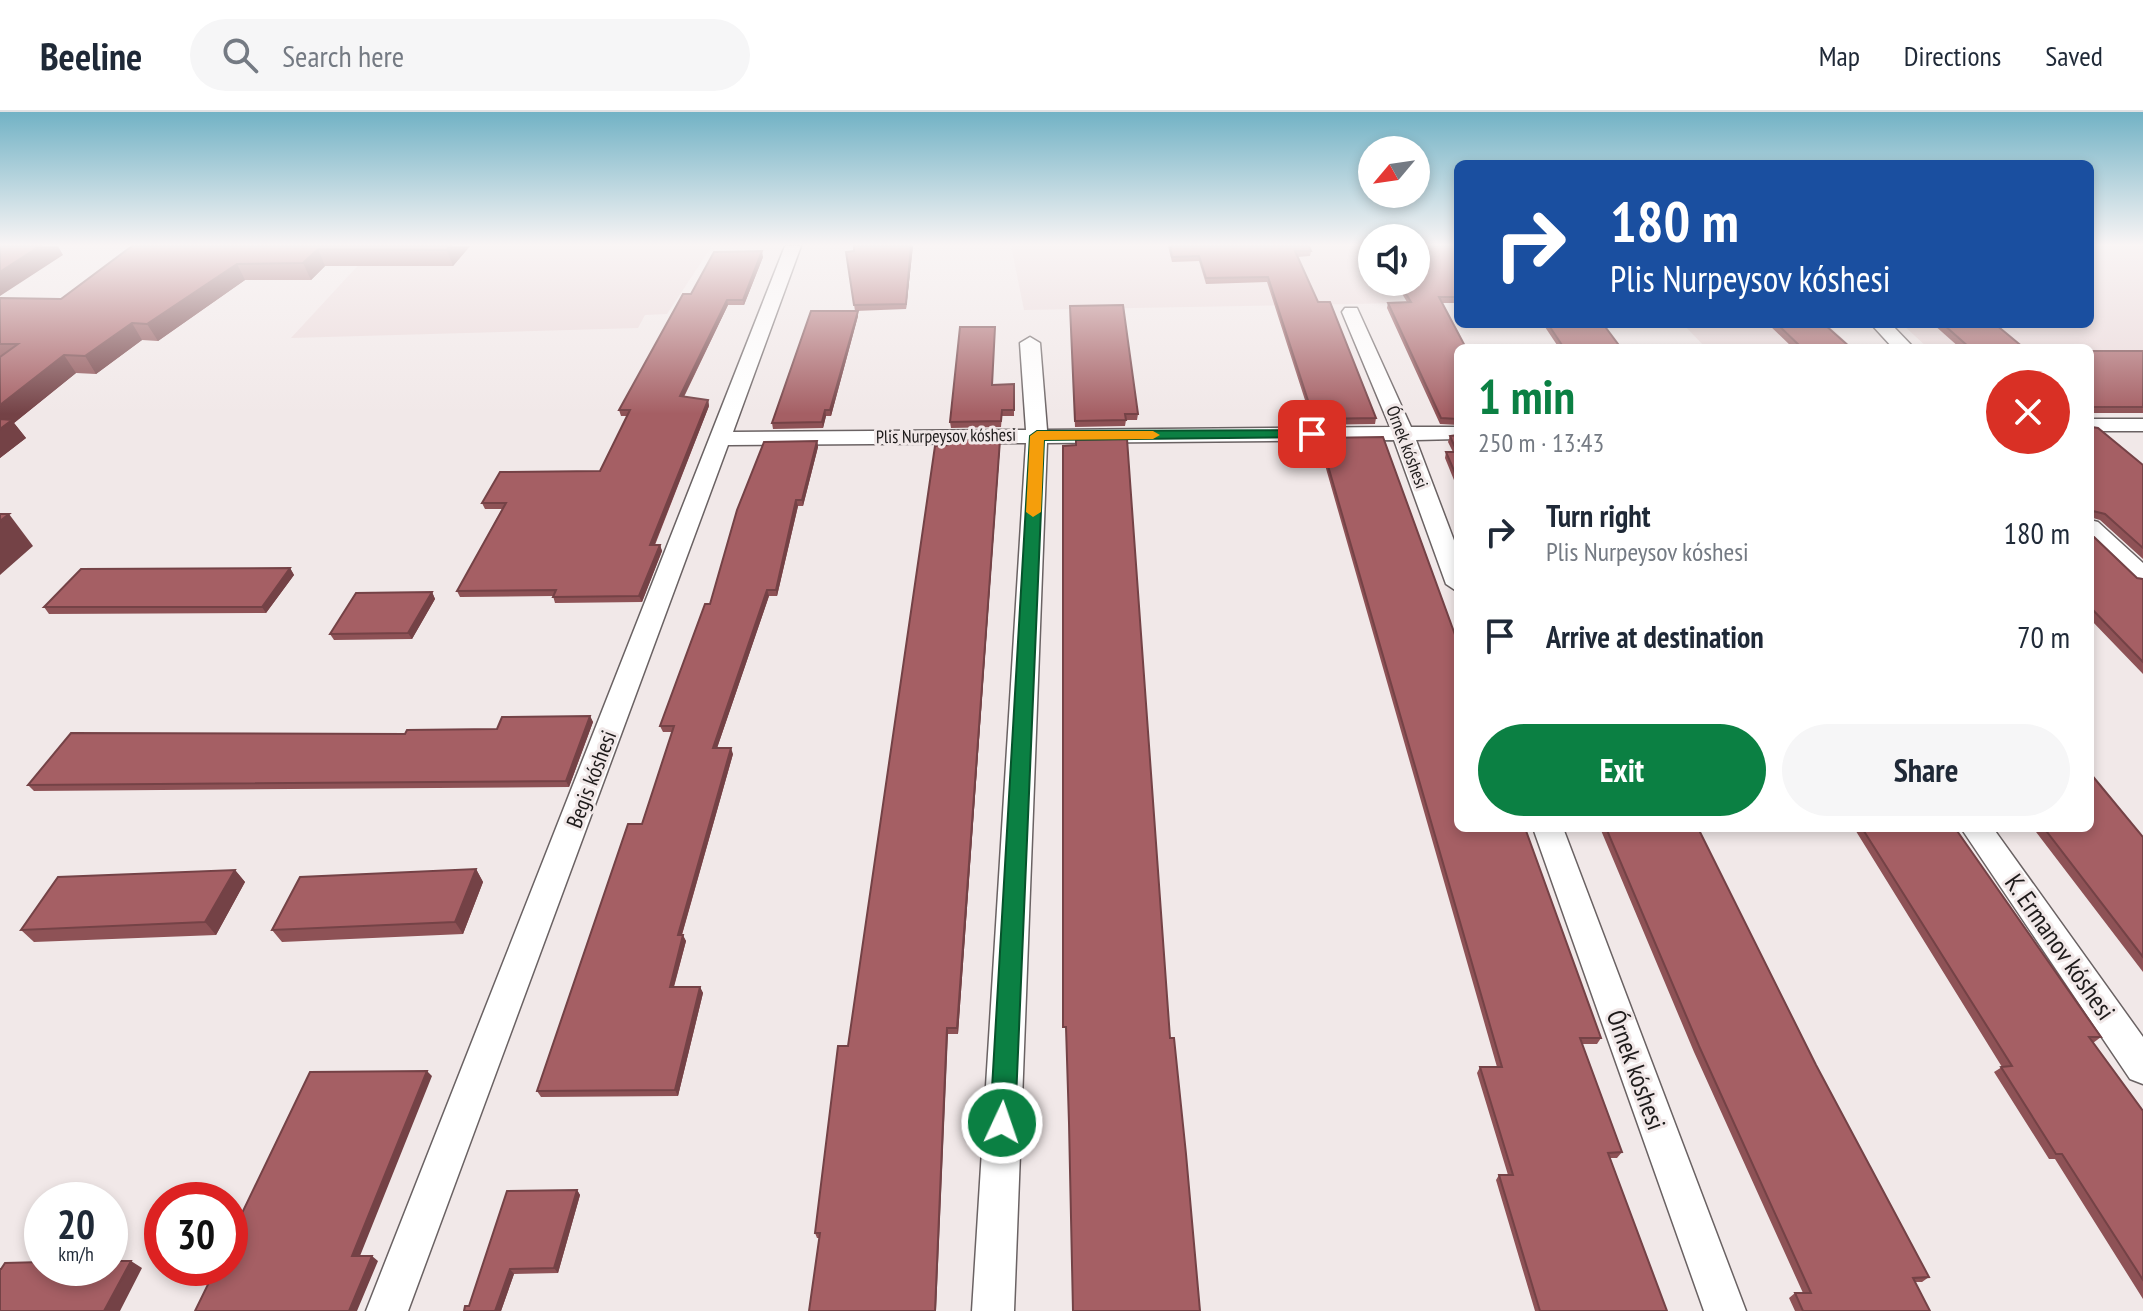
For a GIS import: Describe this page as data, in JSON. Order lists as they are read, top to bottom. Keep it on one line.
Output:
{"streets":{"street":["Plis Nurpeysov kóshesi","Órnek kóshesi","Begis kóshesi","K. Ermanov kóshesi"]},"crossings":[["Plis Nurpeysov kóshesi","Órnek kóshesi"],["Plis Nurpeysov kóshesi","Begis kóshesi"]],"north":"bottom left","page":{"header":"Beeline","search":"Search here","nav":["Map","Directions","Saved"],"turn":["180 m","Plis Nurpeysov kóshesi"],"heading":["1 min","250 m · 13:43"],"list":[{"name":"Turn right","note":"Plis Nurpeysov kóshesi","value":"180 m"},{"name":"Arrive at destination","value":"70 m"}],"buttons":["Exit","Share"],"speed":"20 km/h","limit":"30"}}
